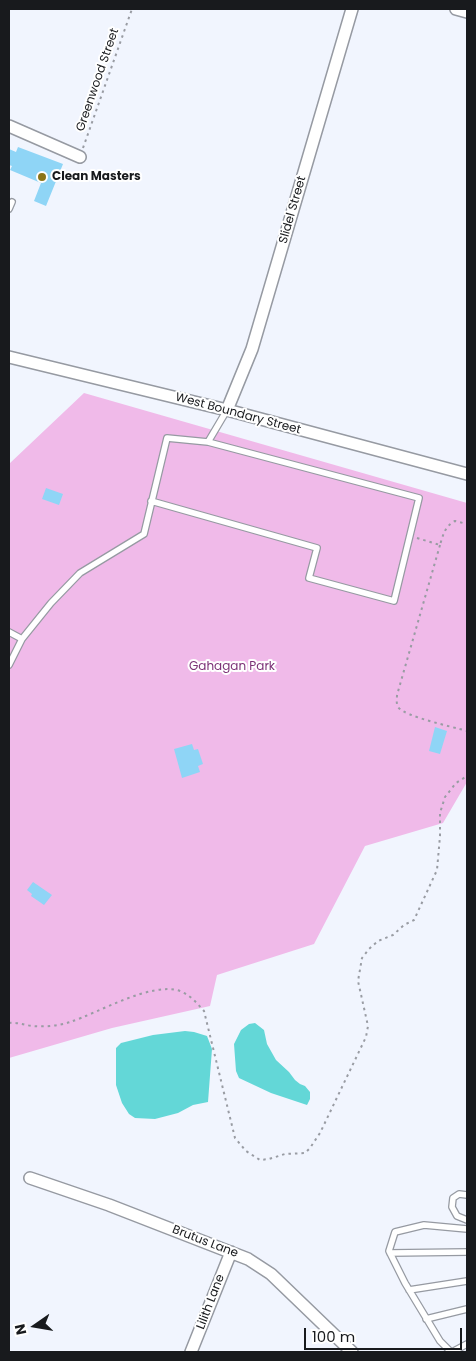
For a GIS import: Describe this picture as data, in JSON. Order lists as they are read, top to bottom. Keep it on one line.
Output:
{"streets":{"street":["Slidel Street","West Boundary Street","Brutus Lane","Lilith Lane"],"path":["Greenwood Street"]},"crossings":[["Slidel Street","West Boundary Street"],["Brutus Lane","Lilith Lane"]],"parks":["Gahagan Park"],"places":["Clean Masters"],"scale_bar":"100 m","north":"left"}
